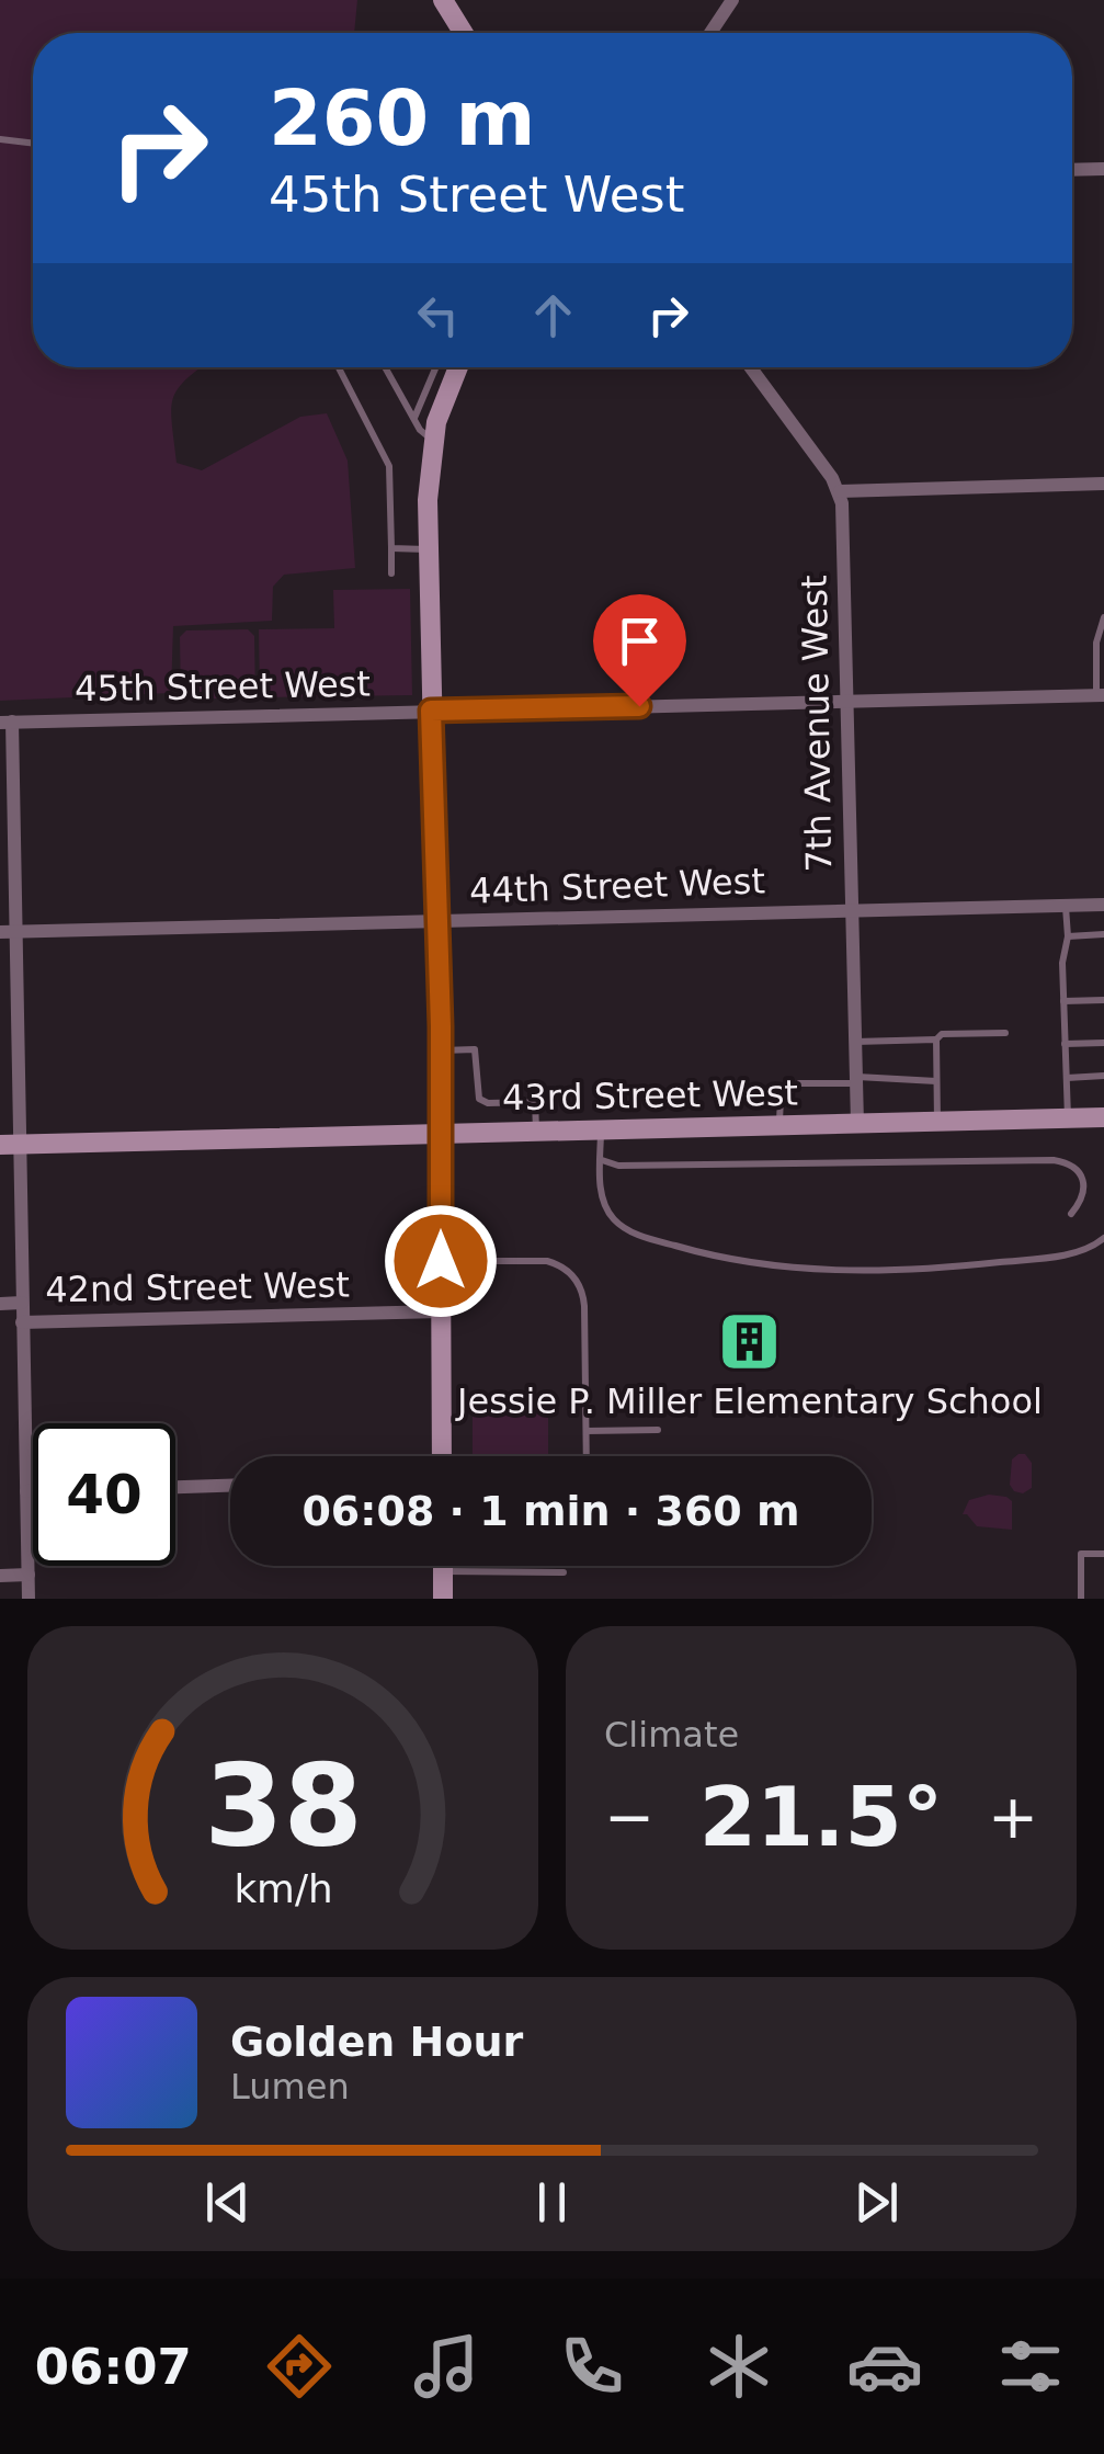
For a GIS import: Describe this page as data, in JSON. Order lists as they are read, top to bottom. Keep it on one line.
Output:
{"streets":{"street":["45th Street West","7th Avenue West","44th Street West","43rd Street West","42nd Street West"]},"crossings":[["45th Street West","7th Avenue West"],["7th Avenue West","44th Street West"],["7th Avenue West","43rd Street West"]],"places":{"building":["Jessie P. Miller Elementary School"]},"page":{"turn":["260 m","45th Street West"],"limit":"40","trip":"06:08 · 1 min · 360 m","tile":"Climate","heat":["−","21.5°","+"],"song":["Golden Hour","Lumen"],"tabs":"06:07","gauge":["38","km/h"]}}
